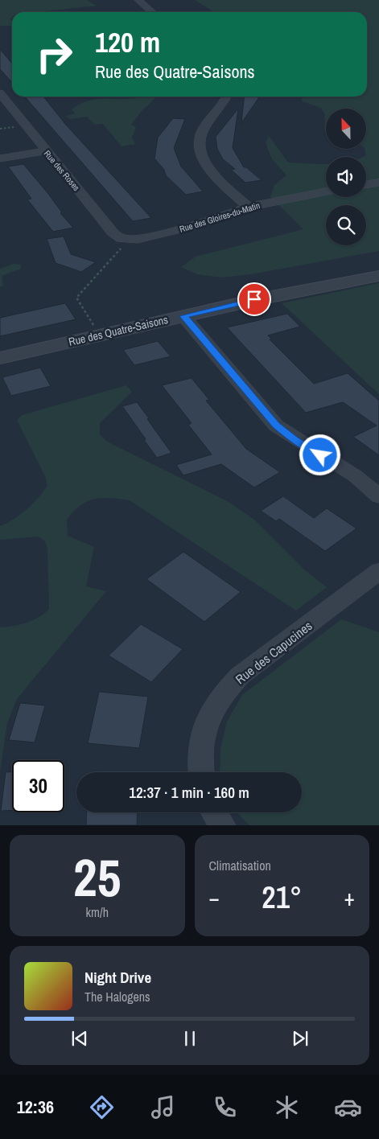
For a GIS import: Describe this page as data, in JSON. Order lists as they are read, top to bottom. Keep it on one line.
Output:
{"streets":{"street":["Rue des Roses","Rue des Gloires-du-Matin","Rue des Quatre-Saisons","Rue des Capucines"]},"crossings":[["Rue des Roses","Rue des Gloires-du-Matin"]],"north":"top","page":{"turn":["120 m","Rue des Quatre-Saisons"],"limit":"30","trip":"12:37 · 1 min · 160 m","tile":[["25","km/h"],"Climatisation"],"heat":["−","21°","+"],"song":["Night Drive","The Halogens"],"tabs":"12:36"}}
